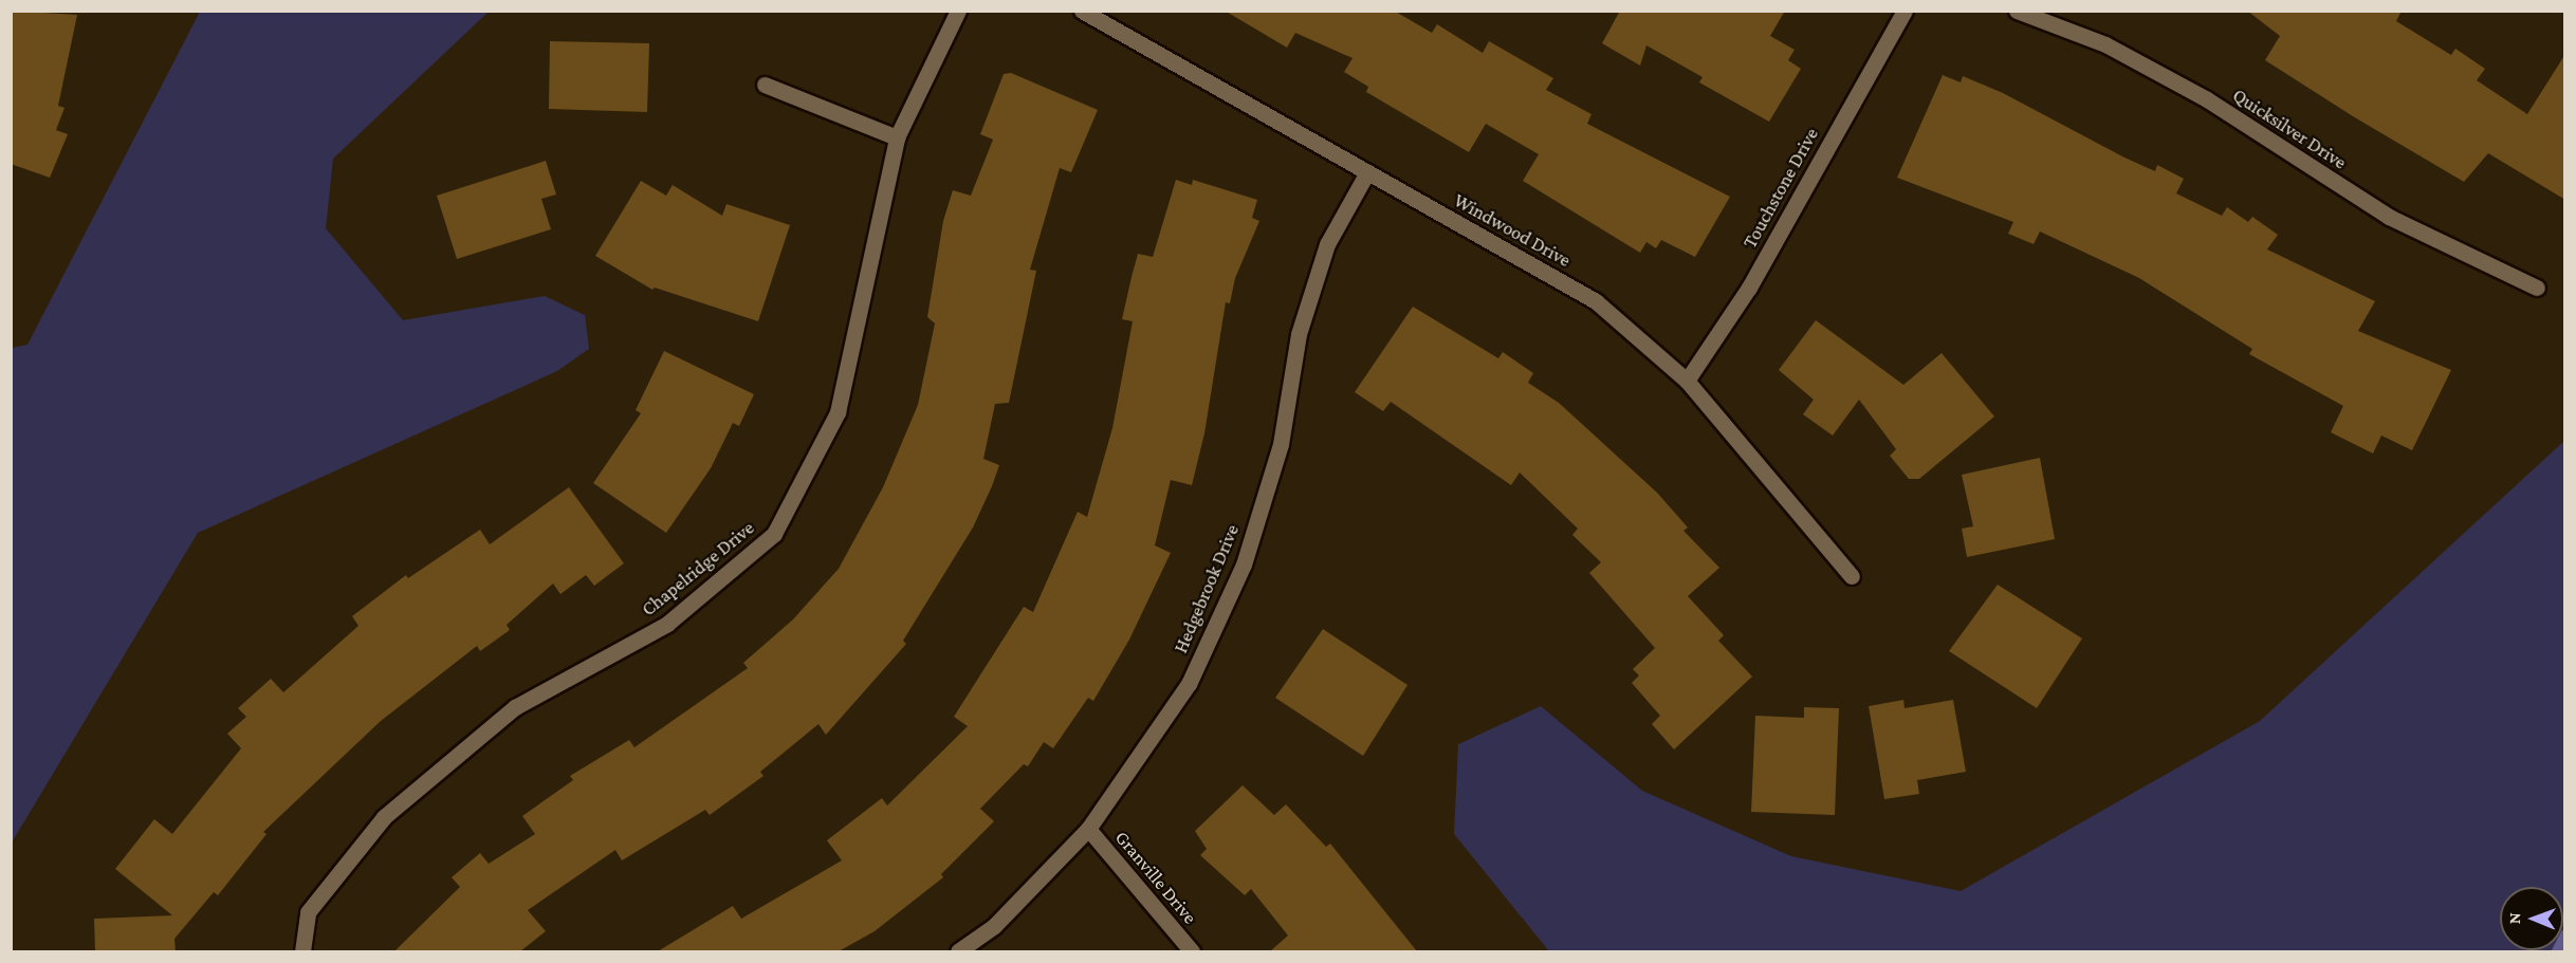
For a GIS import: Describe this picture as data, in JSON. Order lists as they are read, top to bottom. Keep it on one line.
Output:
{"streets":{"street":["Quicksilver Drive","Touchstone Drive","Windwood Drive","Chapelridge Drive","Hedgebrook Drive","Granville Drive"]},"crossings":[["Touchstone Drive","Windwood Drive"],["Windwood Drive","Hedgebrook Drive"],["Hedgebrook Drive","Granville Drive"]],"north":"left"}
